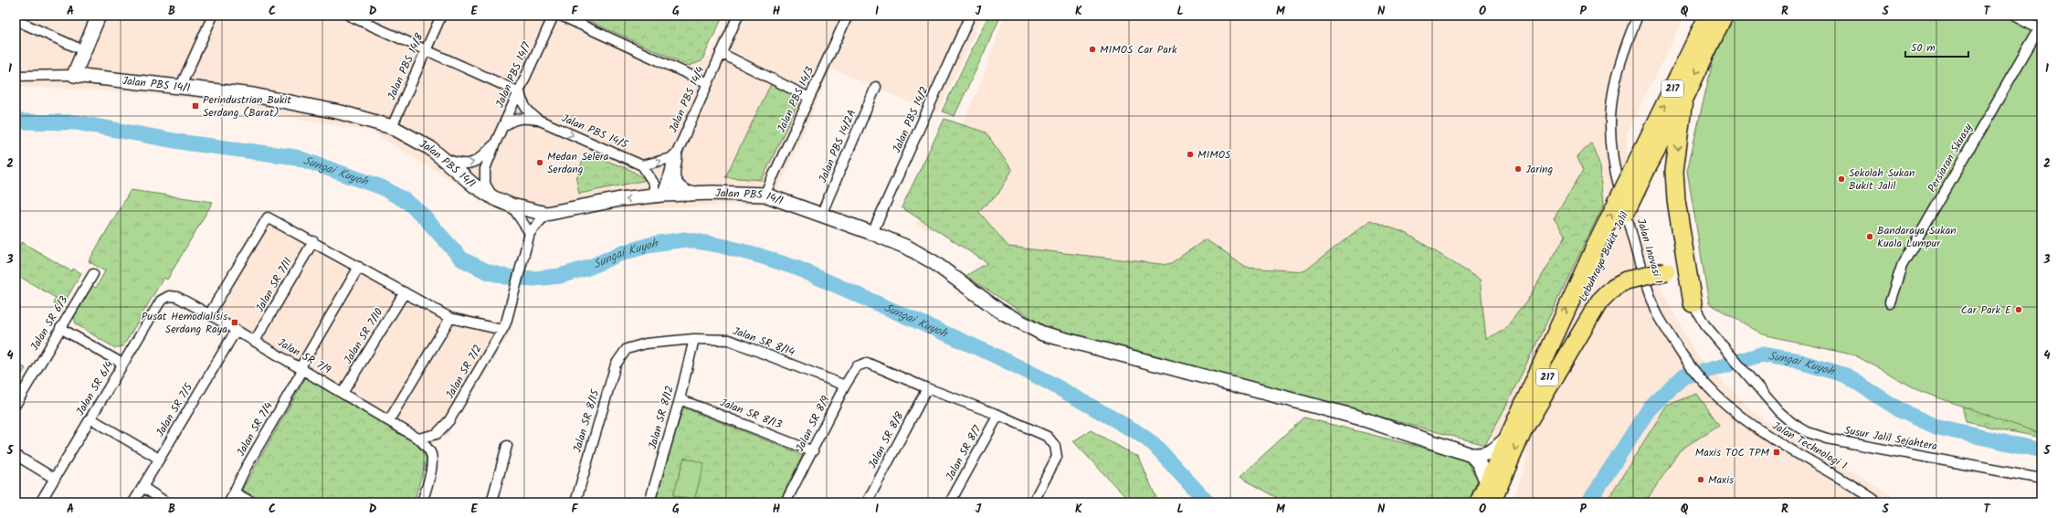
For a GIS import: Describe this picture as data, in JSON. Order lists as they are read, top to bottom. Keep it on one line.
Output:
{"streets":{"highway":["217","Lebuhraya Bukit Jalil"],"street":["Jalan PBS 14/8","Jalan PBS 14/7","Jalan PBS 14/1","Jalan PBS 14/4","Jalan PBS 14/3","Jalan PBS 14/2","Jalan PBS 14/5","Jalan PBS 14/2A","Persiaran Skuasy","Jalan Inovasi 1","Jalan SR 7/11","Jalan SR 6/3","Jalan SR 7/10","Jalan SR 8/14","Jalan SR 7/9","Jalan SR 7/2","Jalan SR 6/4","Jalan SR 7/5","Jalan SR 8/13","Jalan SR 8/12","Jalan SR 8/15","Jalan SR 8/9","Jalan SR 7/4","Susur Jalil Sejahtera","Jalan SR 8/8","Jalan Technologi 1","Jalan SR 8/7"]},"crossings":[["Jalan PBS 14/8","Jalan PBS 14/1"],["Jalan PBS 14/7","Jalan PBS 14/1"],["Jalan PBS 14/1","Jalan PBS 14/4"],["Jalan PBS 14/1","Jalan PBS 14/3"],["Jalan PBS 14/1","Jalan PBS 14/2"],["Jalan PBS 14/1","Jalan PBS 14/2A"],["Jalan PBS 14/1","Jalan SR 7/2"],["Jalan Inovasi 1","Jalan Technologi 1"],["Jalan SR 7/11","Jalan SR 7/9"],["Jalan SR 7/10","Jalan SR 7/9"],["Jalan SR 8/14","Jalan SR 8/12"],["Jalan SR 8/14","Jalan SR 8/15"],["Jalan SR 8/14","Jalan SR 8/9"],["Jalan SR 7/9","Jalan SR 7/2"],["Jalan SR 7/9","Jalan SR 6/4"],["Jalan SR 7/9","Jalan SR 7/5"],["Jalan SR 7/9","Jalan SR 7/4"],["Jalan SR 8/13","Jalan SR 8/12"],["Jalan SR 8/13","Jalan SR 8/9"],["Jalan SR 8/9","Jalan SR 8/8"]],"one_way":["Jalan PBS 14/5"],"water":["Sungai Kuyoh"],"places":{"other":["MIMOS Car Park","MIMOS","Medan Selera Serdang","Jaring","Sekolah Sukan Bukit Jalil","Bandaraya Sukan Kuala Lumpur","Car Park E","Maxis"],"transit":["Perindustrian Bukit Serdang (Barat)","Pusat Hemodialisis Serdang Raya","Maxis TOC TPM"]},"scale_bar":"50 m","grid":{"columns":["A","B","C","D","E","F","G","H","I","J","K","L","M","N","O","P","Q","R","S","T"],"rows":["1","2","3","4","5"]}}
